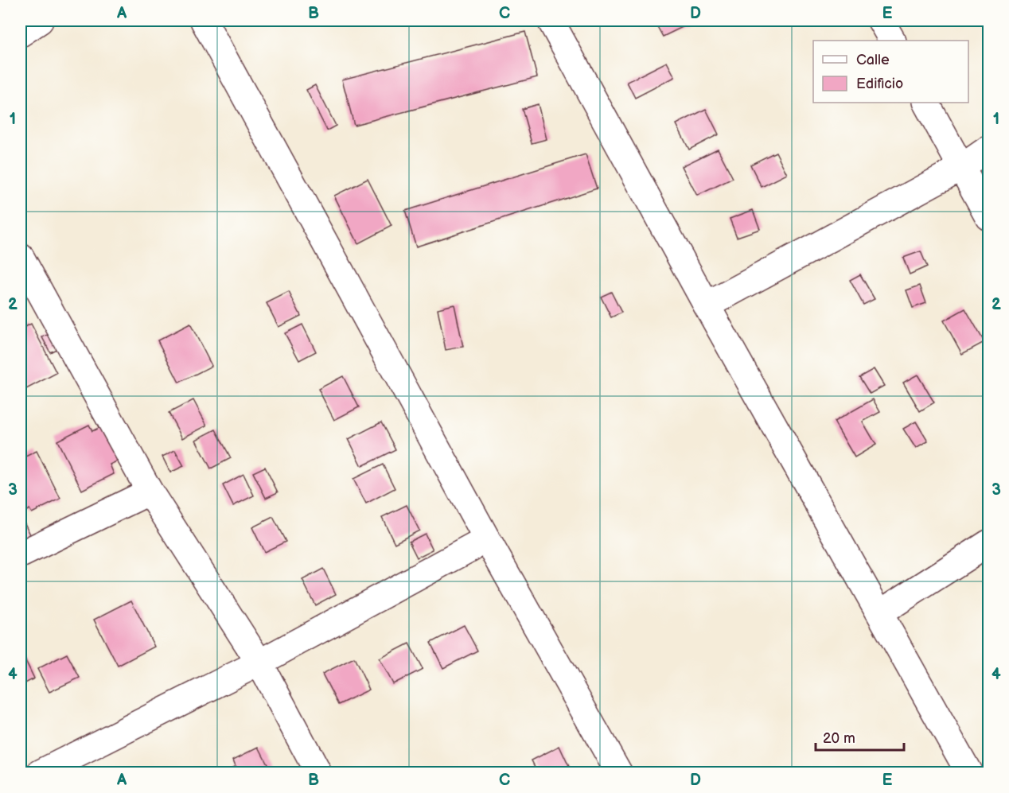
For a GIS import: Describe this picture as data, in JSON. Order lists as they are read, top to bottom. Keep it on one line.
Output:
{"legend":["Calle","Edificio"],"scale_bar":"20 m","grid":{"columns":["A","B","C","D","E"],"rows":["1","2","3","4"]}}
